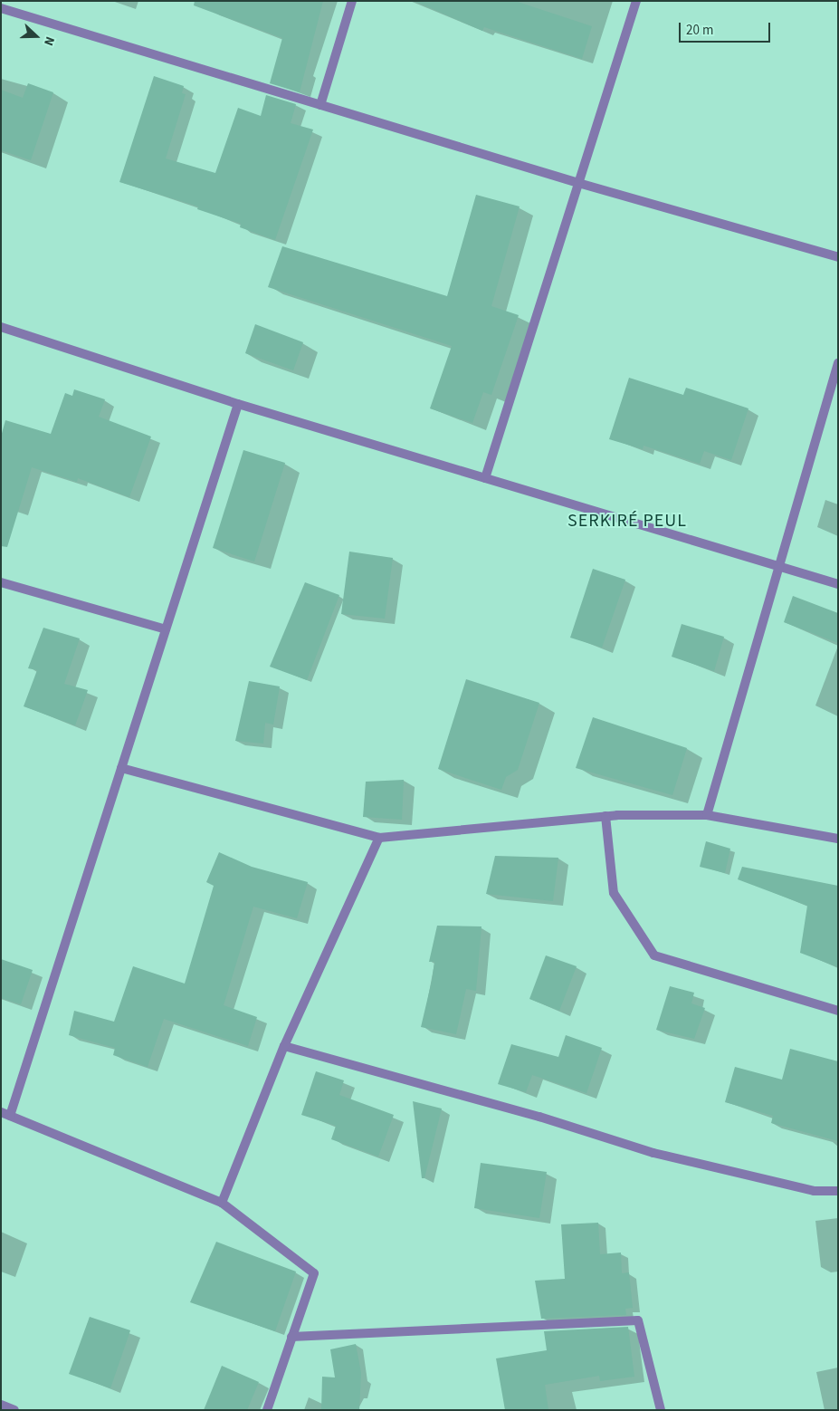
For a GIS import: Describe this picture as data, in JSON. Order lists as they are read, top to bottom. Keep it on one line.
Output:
{"districts":["SERKIRÉ PEUL"],"scale_bar":"20 m","north":"right"}
